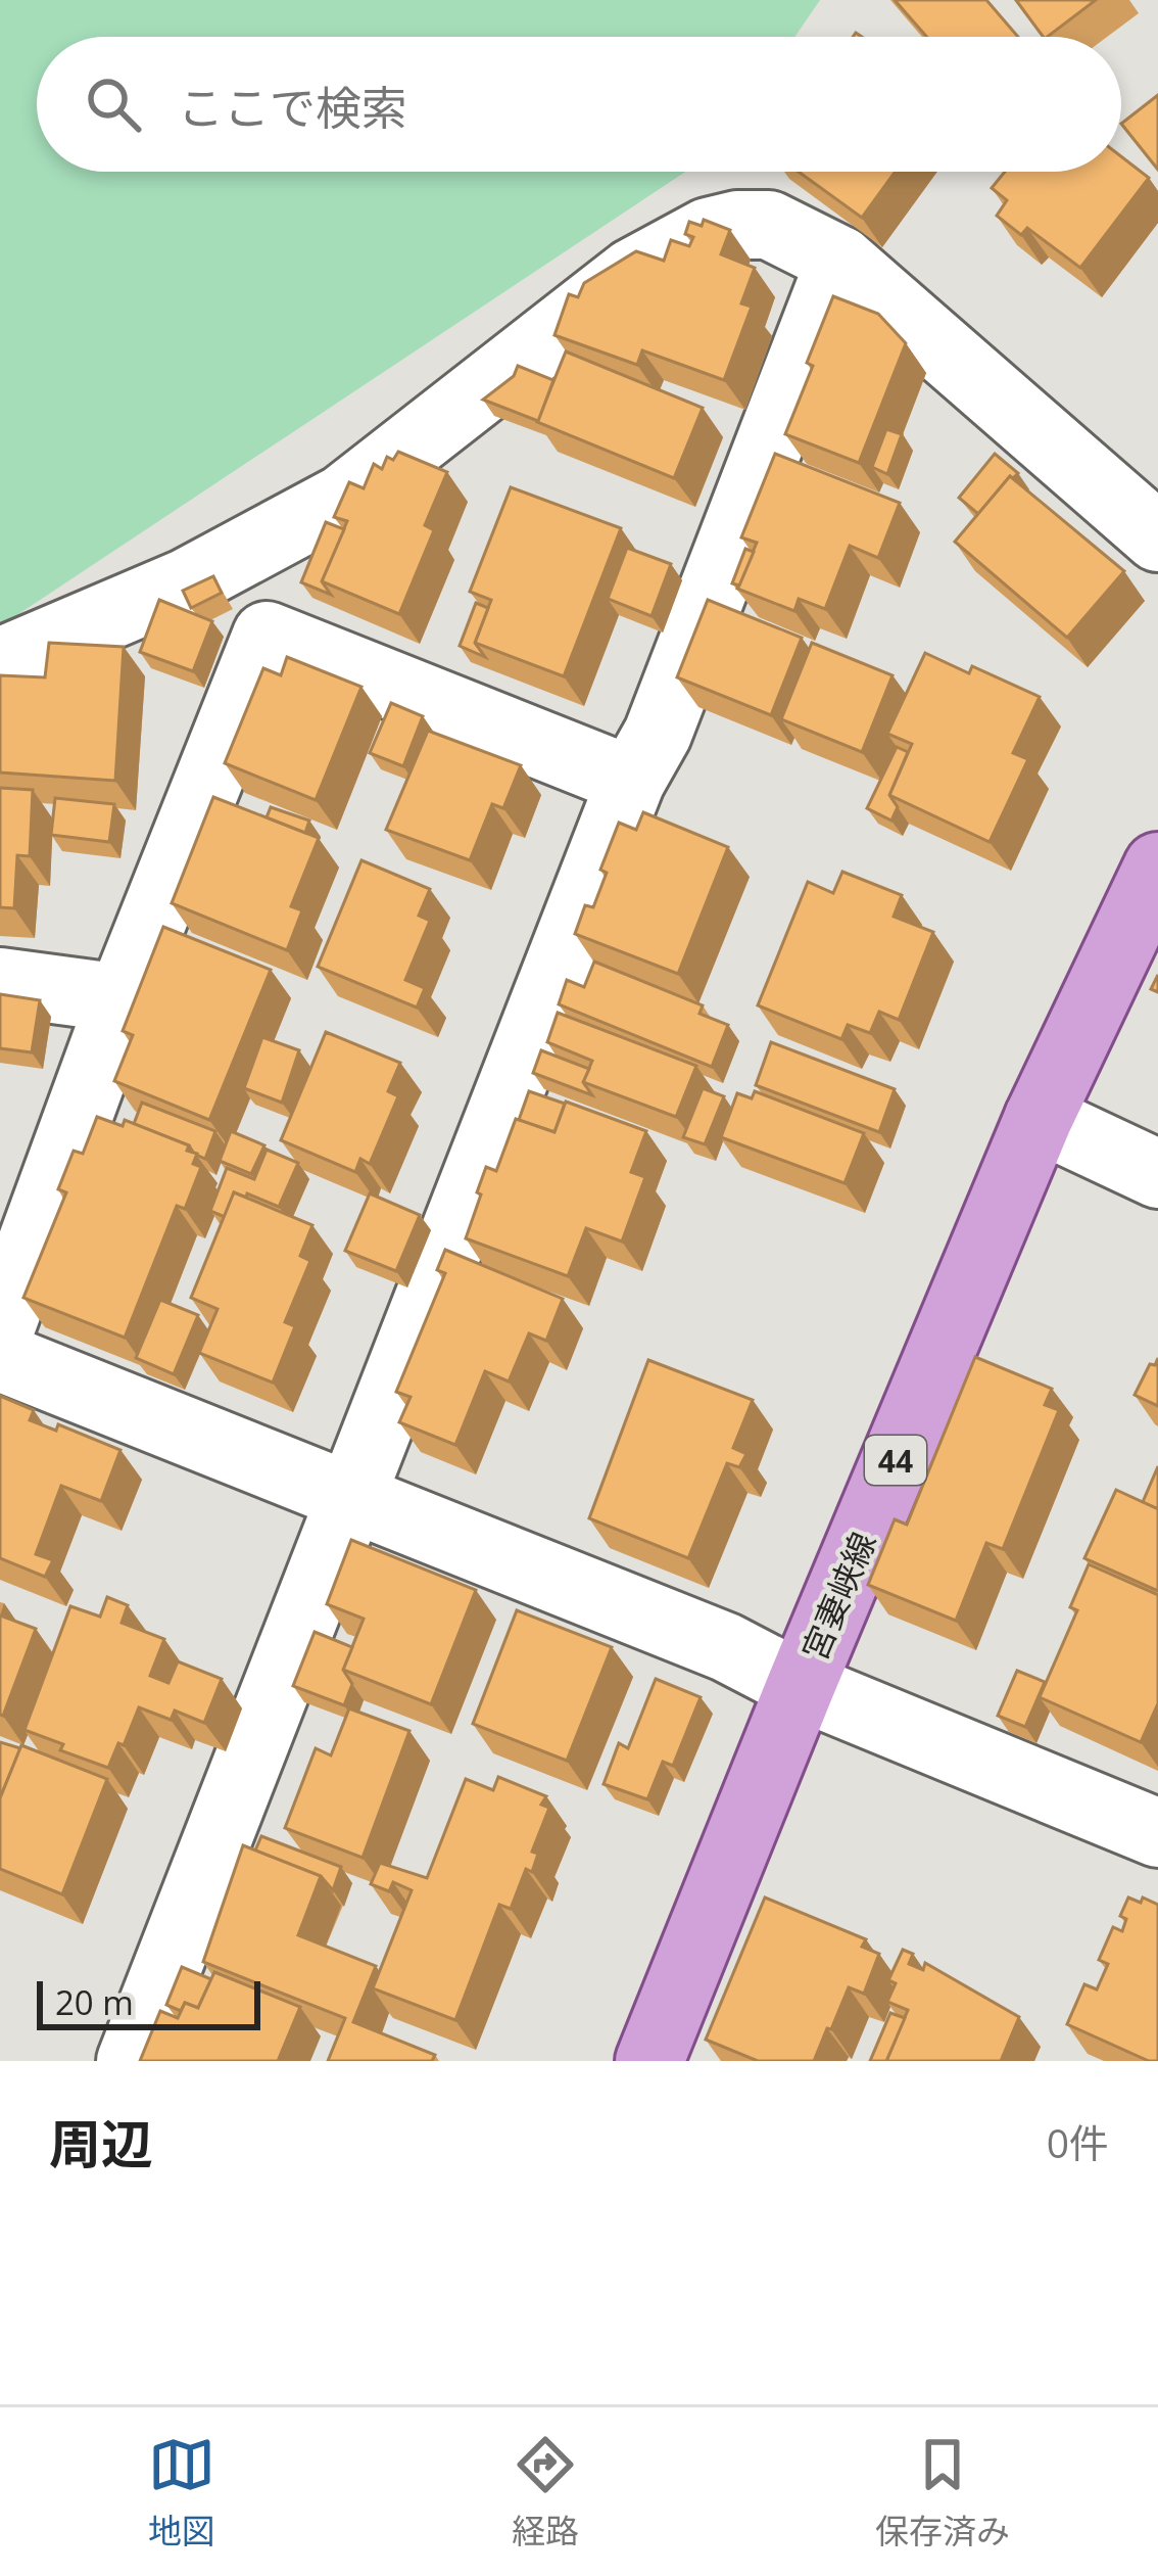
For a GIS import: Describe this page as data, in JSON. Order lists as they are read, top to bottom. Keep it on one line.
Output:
{"streets":{"main road":["44","宮妻峡線"]},"scale_bar":"20 m","page":{"search":"ここで検索","scale":"20 m","heading":["周辺","0件"],"nav":["地図","経路","保存済み"]}}
